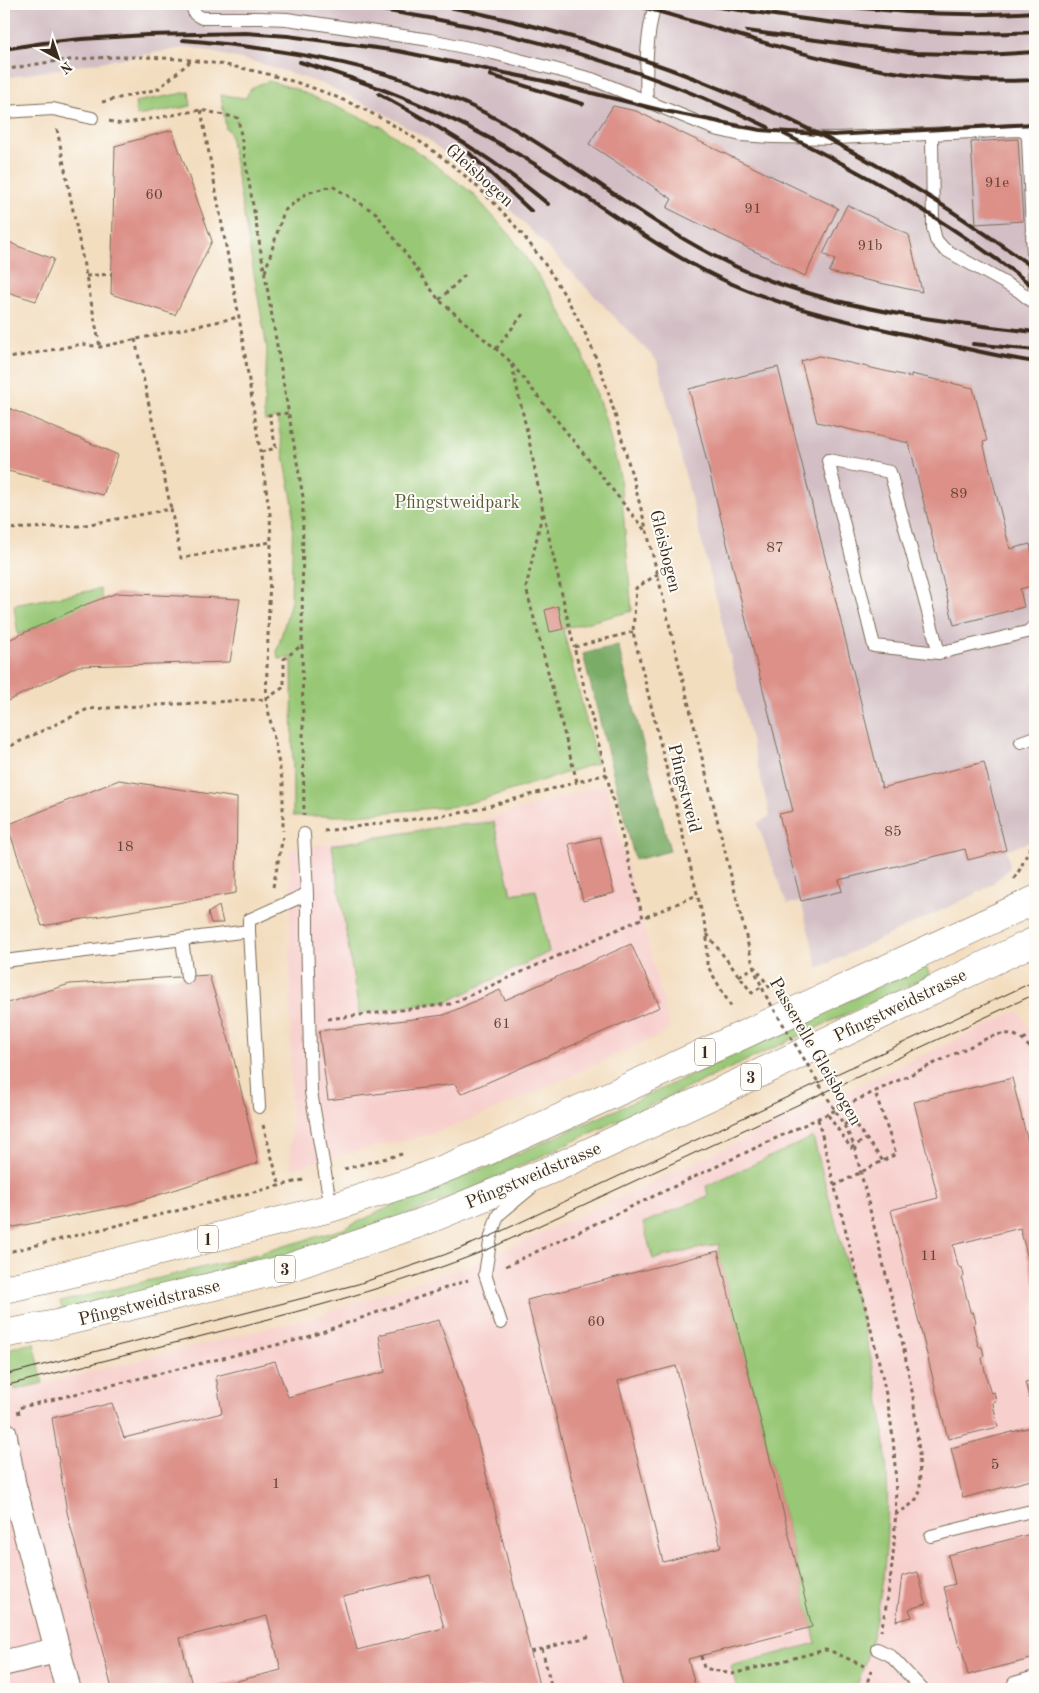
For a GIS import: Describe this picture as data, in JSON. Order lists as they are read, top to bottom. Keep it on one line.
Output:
{"streets":{"main road":["Pfingstweidstrasse","1","3"],"path":["Gleisbogen","Pfingstweid","Passerelle Gleisbogen"]},"crossings":[["Gleisbogen","Pfingstweid"],["Gleisbogen","Passerelle Gleisbogen"]],"parks":["Pfingstweidpark"],"house_numbers":["91e","60","91","91b","89","87","85","18","61","11","60","5","1"],"north":"bottom right"}
